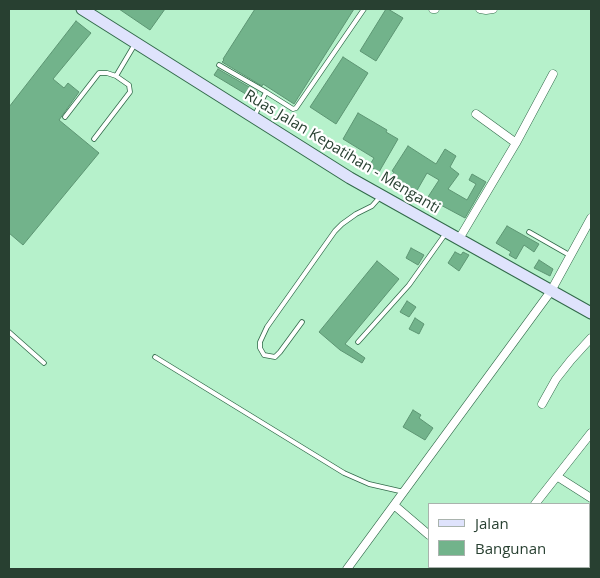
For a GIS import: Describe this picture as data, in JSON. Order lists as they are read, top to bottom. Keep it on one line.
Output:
{"streets":{"main road":["Ruas Jalan Kepatihan - Menganti"]},"legend":["Jalan","Bangunan"]}
